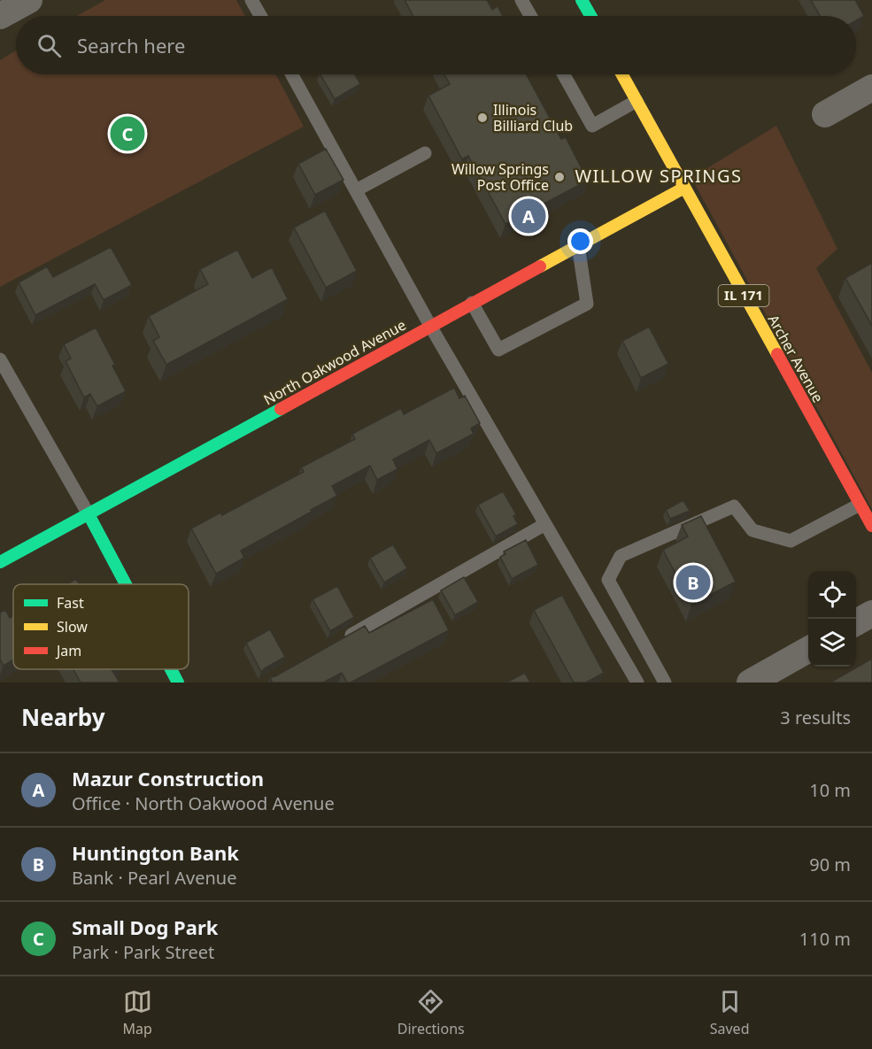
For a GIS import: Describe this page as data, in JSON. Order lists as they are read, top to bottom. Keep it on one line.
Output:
{"streets":{"street":["IL 171","Archer Avenue","North Oakwood Avenue"]},"crossings":[["Archer Avenue","North Oakwood Avenue"]],"districts":["WILLOW SPRINGS"],"places":["Illinois Billiard Club","Willow Springs Post Office"],"legend":["Fast","Slow","Jam"],"page":{"search":"Search here","pins":["C","A","B"],"heading":["Nearby","3 results"],"list":[{"mark":"A","name":"Mazur Construction","note":"Office · North Oakwood Avenue","value":"10 m"},{"mark":"B","name":"Huntington Bank","note":"Bank · Pearl Avenue","value":"90 m"},{"mark":"C","name":"Small Dog Park","note":"Park · Park Street","value":"110 m"}],"nav":["Map","Directions","Saved"]}}
